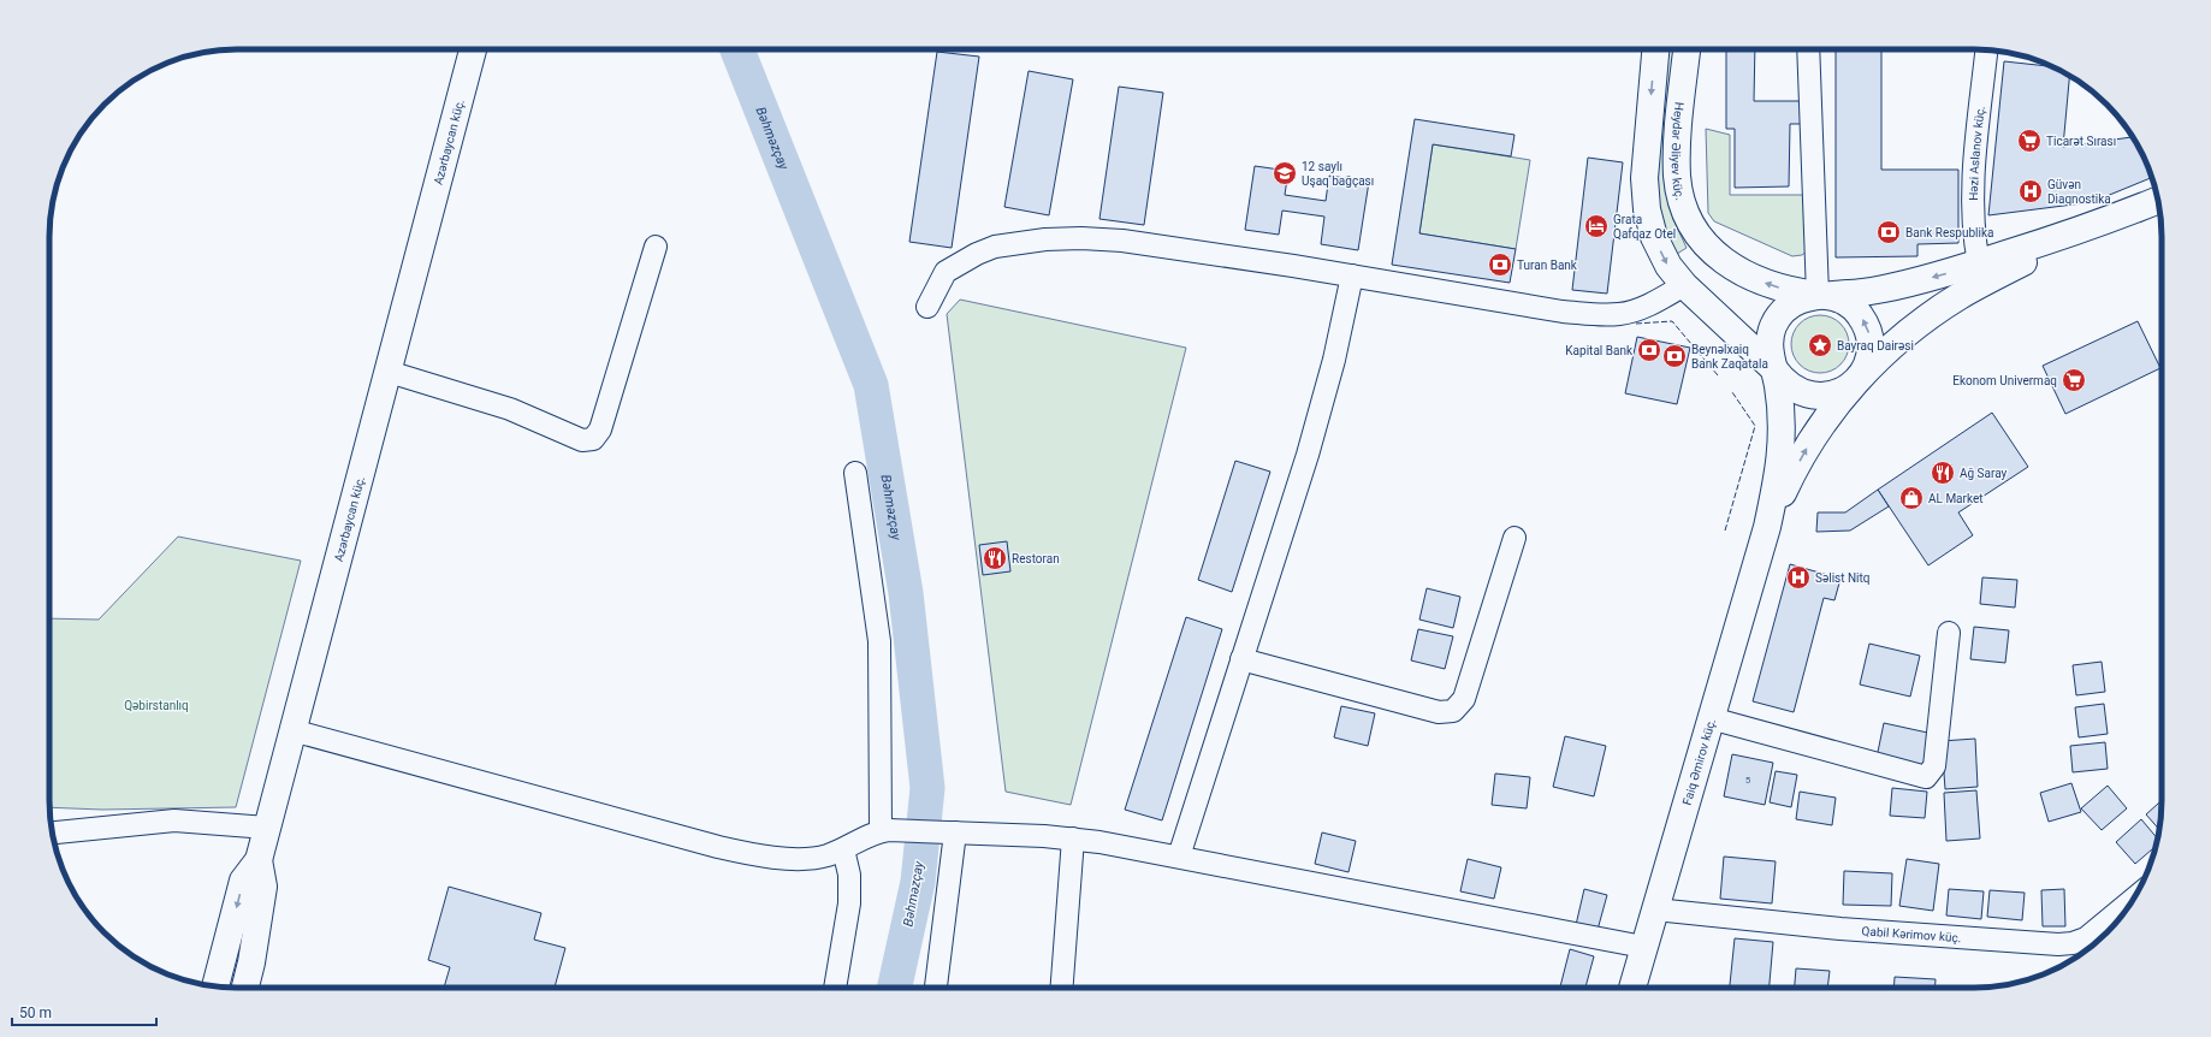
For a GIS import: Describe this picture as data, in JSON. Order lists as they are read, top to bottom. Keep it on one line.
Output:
{"streets":{"main road":["Azərbaycan küç.","Heydər Əliyev küç.","Faiq Əmirov küç."],"street":["Həzi Aslanov küç.","Qabil Kərimov küç."]},"crossings":[["Faiq Əmirov küç.","Qabil Kərimov küç."]],"water":["Bəhməzçay"],"parks":["Qəbirstanlıq"],"places":{"supermarket":["Ticarət Sırası","Ekonom Univermaq"],"school or university":["12 saylı Uşaq bağçası"],"hospital":["Güvən Diaqnostika","Səlist Nitq"],"hotel":["Grata Qafqaz Otel"],"bank":["Bank Respublika","Turan Bank","Kapital Bank","Beynəlxaiq Bank Zaqatala"],"place":["Bayraq Dairəsi"],"restaurant":["Ağ Saray","Restoran"],"shop":["AL Market"]},"house_numbers":["5"],"scale_bar":"50 m"}
